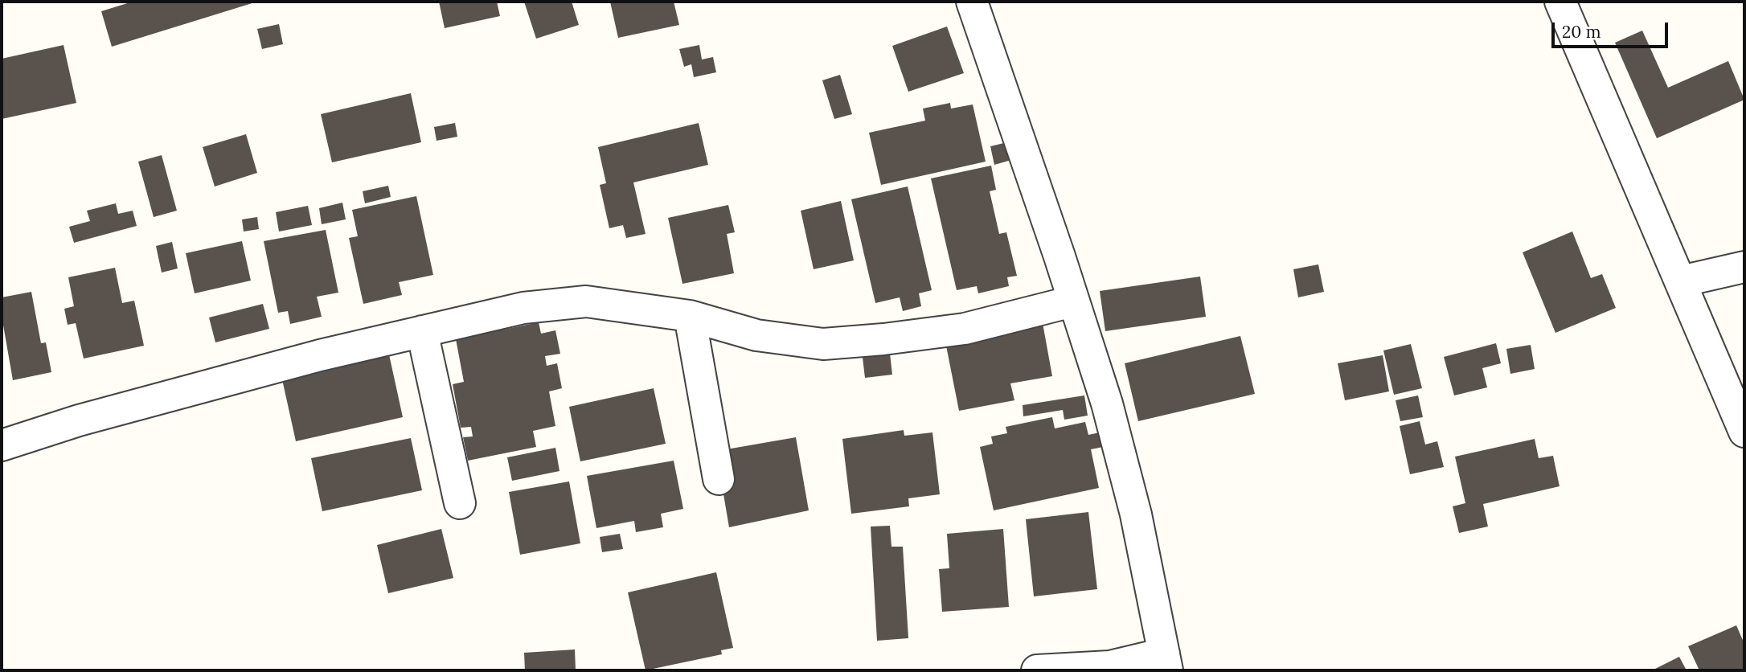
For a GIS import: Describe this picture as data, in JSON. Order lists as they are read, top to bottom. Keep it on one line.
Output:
{"scale_bar":"20 m"}
